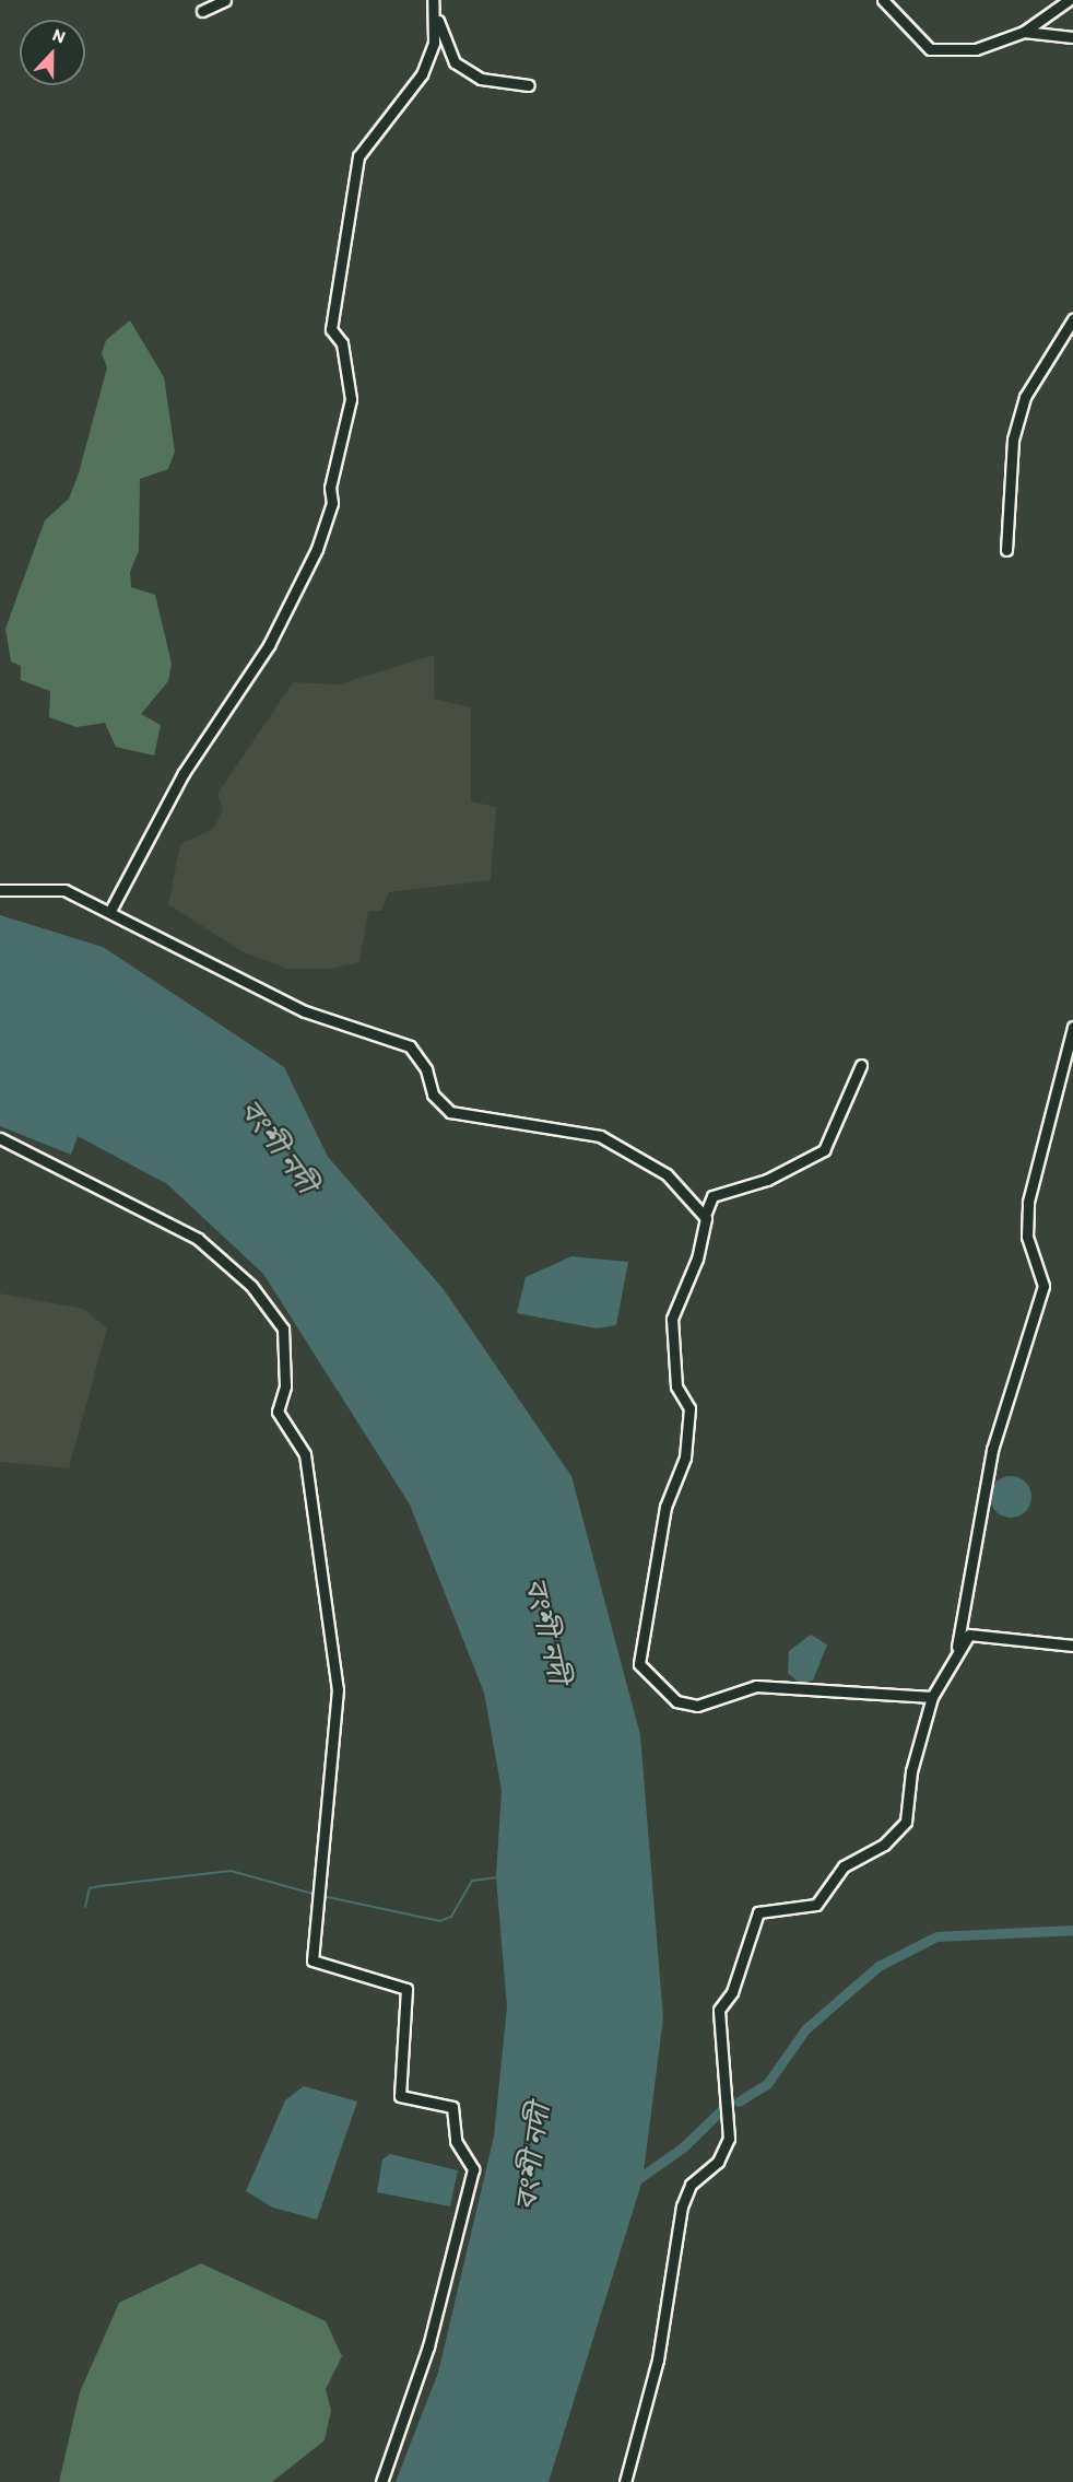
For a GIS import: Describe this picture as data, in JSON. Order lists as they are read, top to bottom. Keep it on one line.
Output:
{"water":["বংশী নদী"],"north":"top"}
